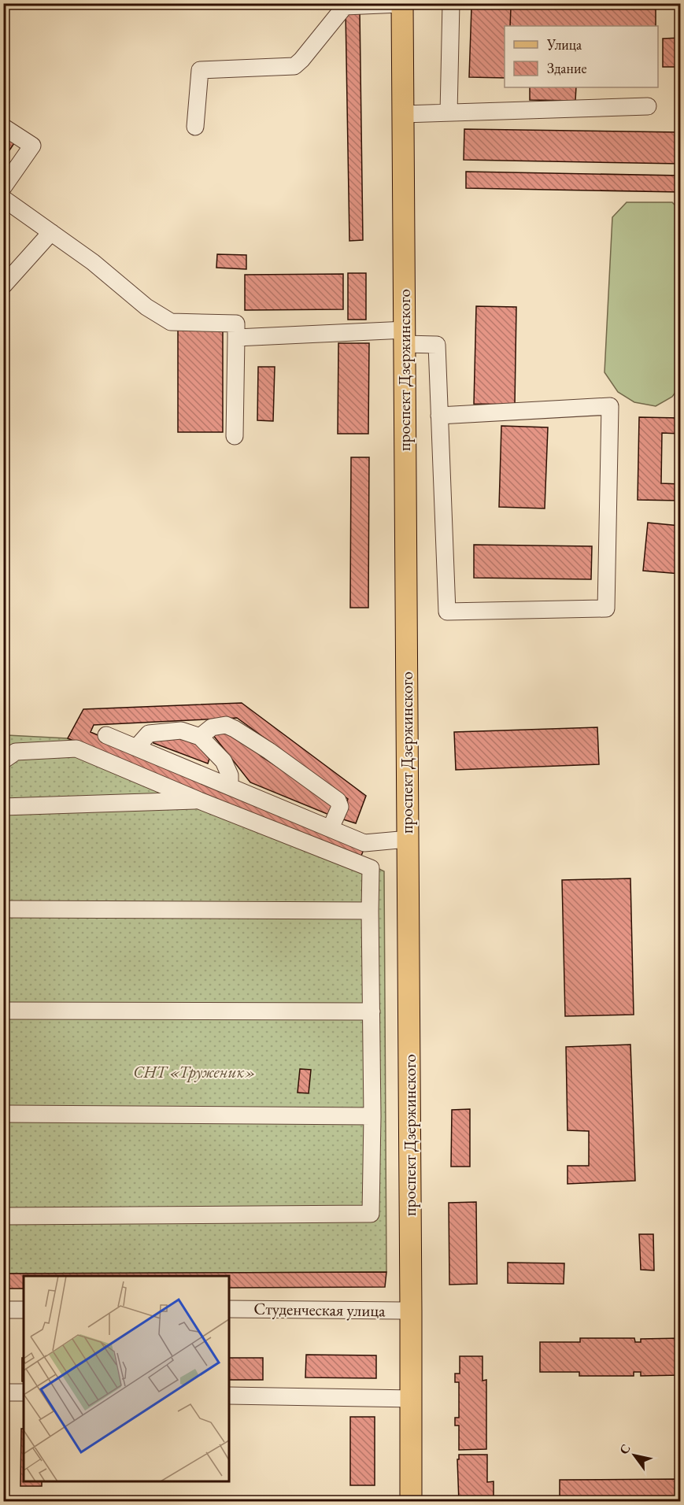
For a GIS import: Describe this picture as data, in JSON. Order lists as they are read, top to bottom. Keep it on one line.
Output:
{"streets":{"main road":["проспект Дзержинского"],"street":["Студенческая улица"]},"crossings":[["проспект Дзержинского","Студенческая улица"]],"parks":["СНТ «Труженик»"],"legend":["Улица","Здание"],"north":"top left"}
